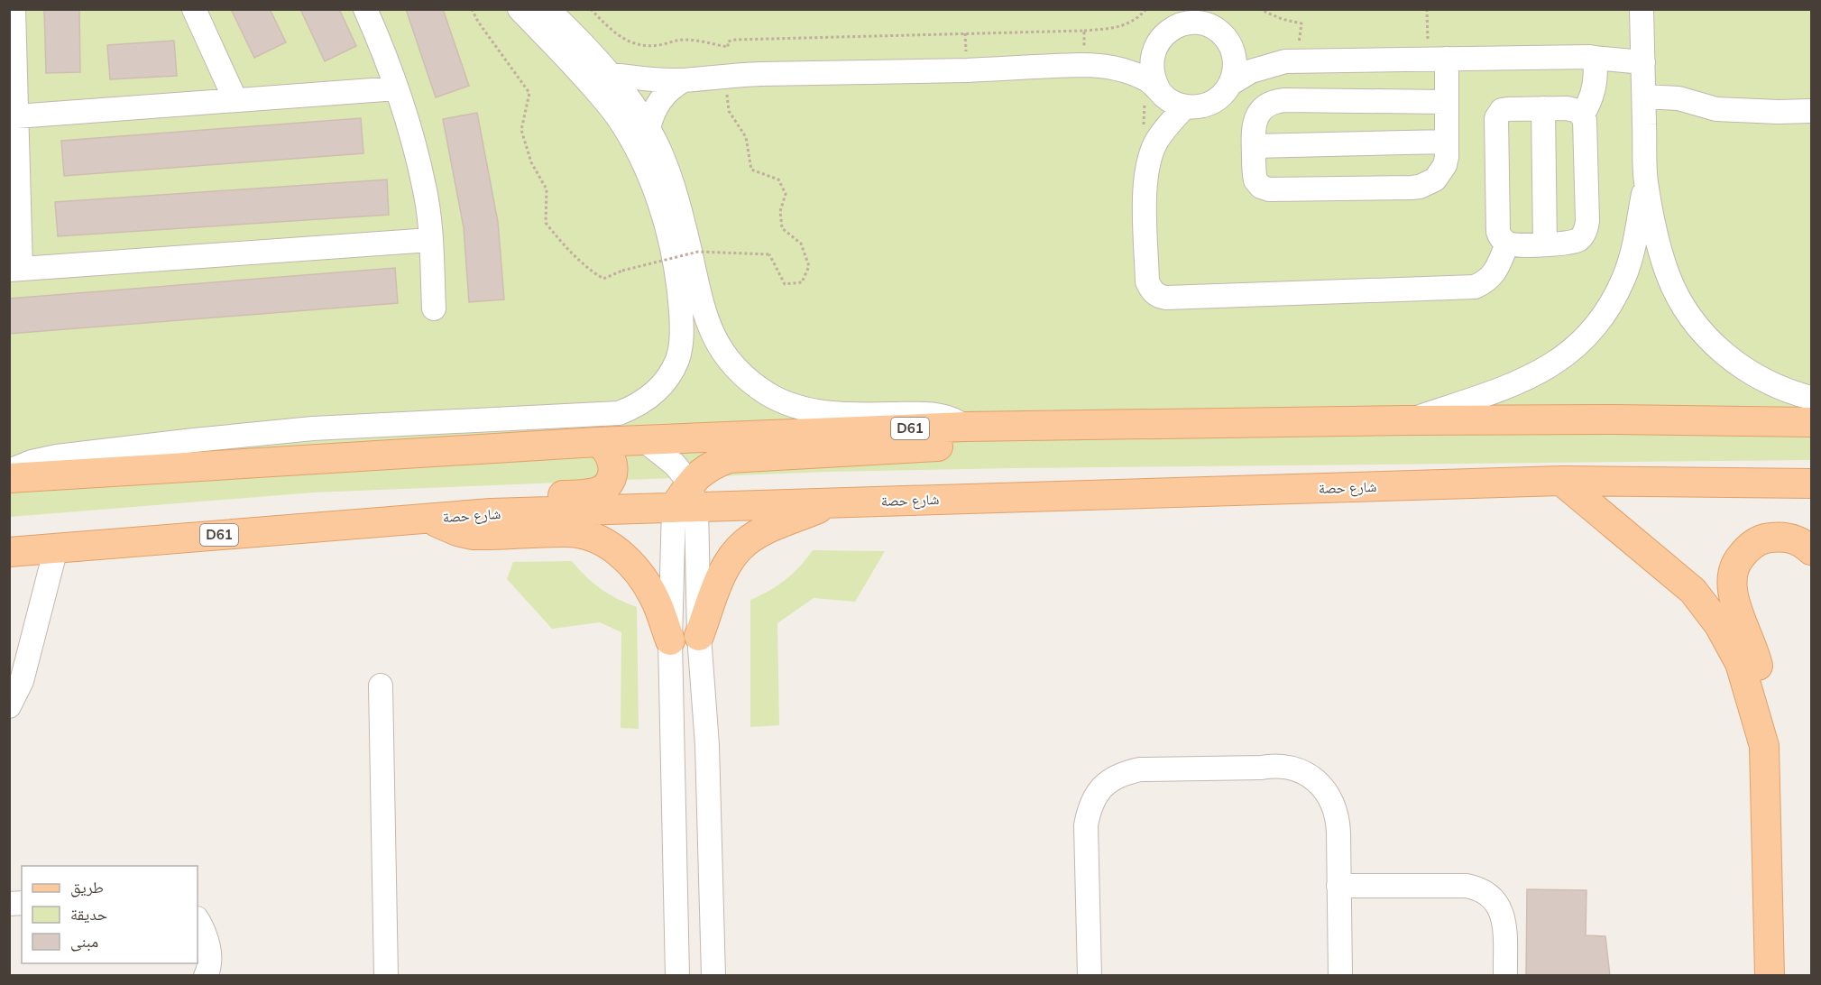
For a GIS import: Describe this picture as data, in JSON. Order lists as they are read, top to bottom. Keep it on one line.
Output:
{"streets":{"main road":["D61","شارع حصة"]},"legend":["طريق","حديقة","مبنى"]}
